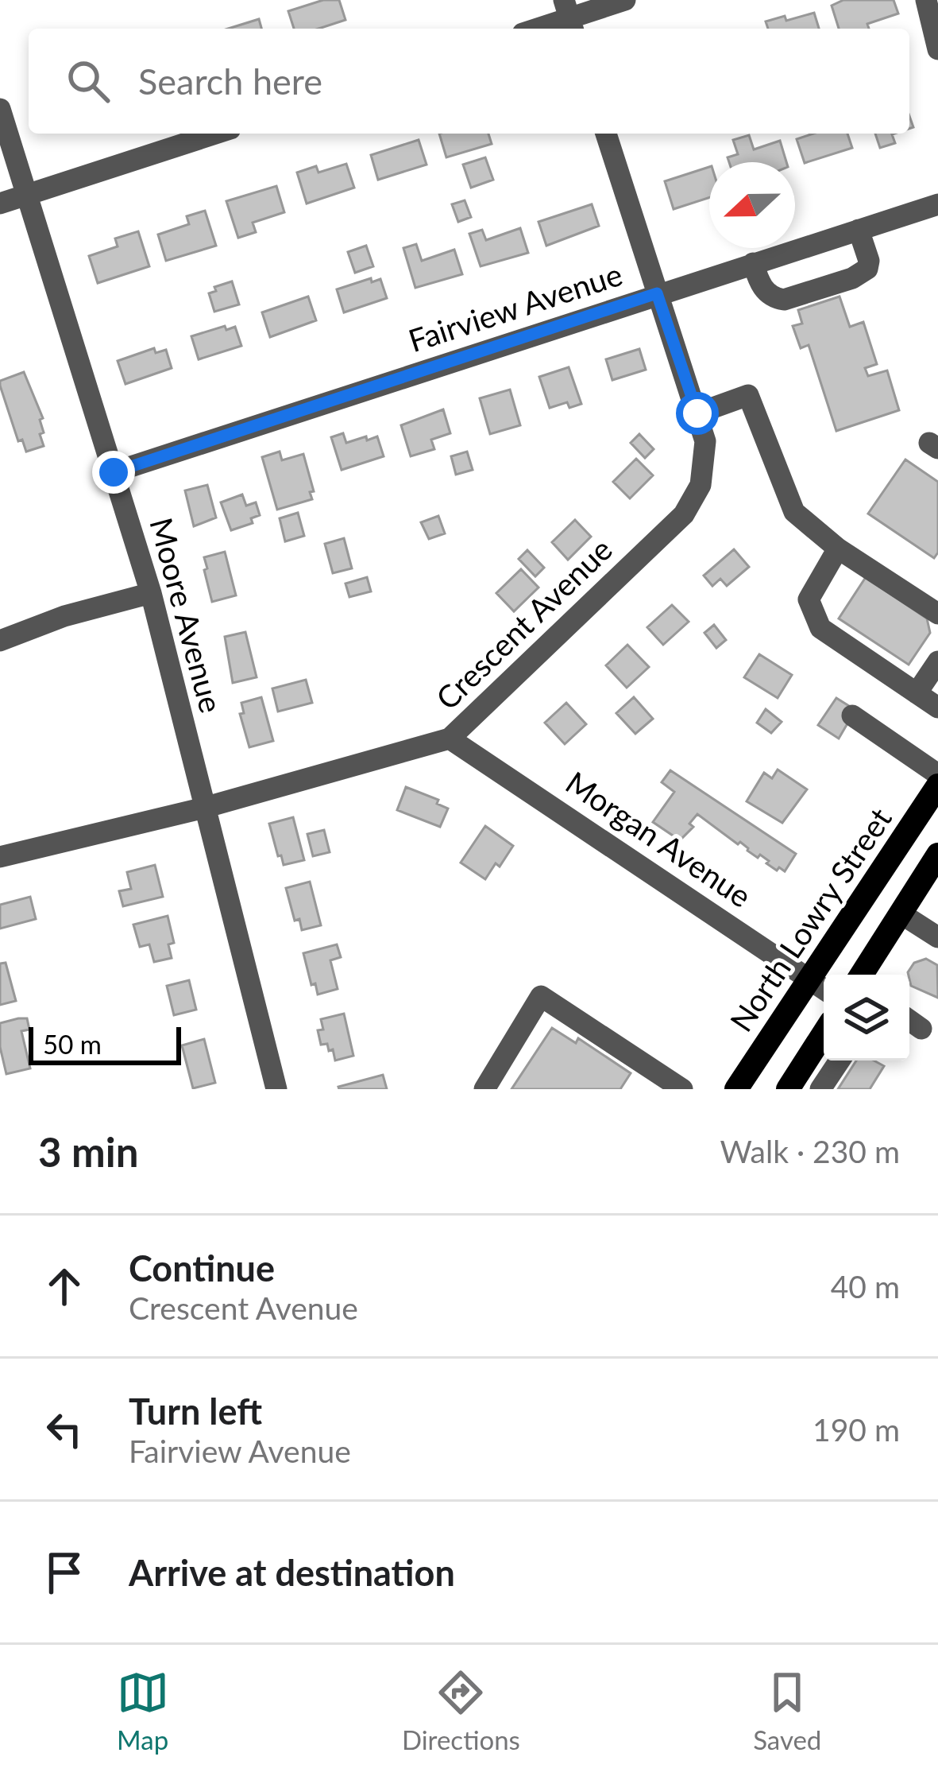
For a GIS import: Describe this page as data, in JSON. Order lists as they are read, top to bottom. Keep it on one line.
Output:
{"streets":{"main road":["North Lowry Street"],"street":["Fairview Avenue","Moore Avenue","Crescent Avenue","Morgan Avenue"]},"crossings":[["Fairview Avenue","Moore Avenue"],["Fairview Avenue","Crescent Avenue"],["Moore Avenue","Crescent Avenue"],["Crescent Avenue","Morgan Avenue"],["Morgan Avenue","North Lowry Street"]],"scale_bar":"50 m","north":"left","page":{"search":"Search here","scale":"50 m","heading":["3 min","Walk · 230 m"],"list":[["Continue","Crescent Avenue","40 m"],["Turn left","Fairview Avenue","190 m"],"Arrive at destination"],"nav":["Map","Directions","Saved"]}}
